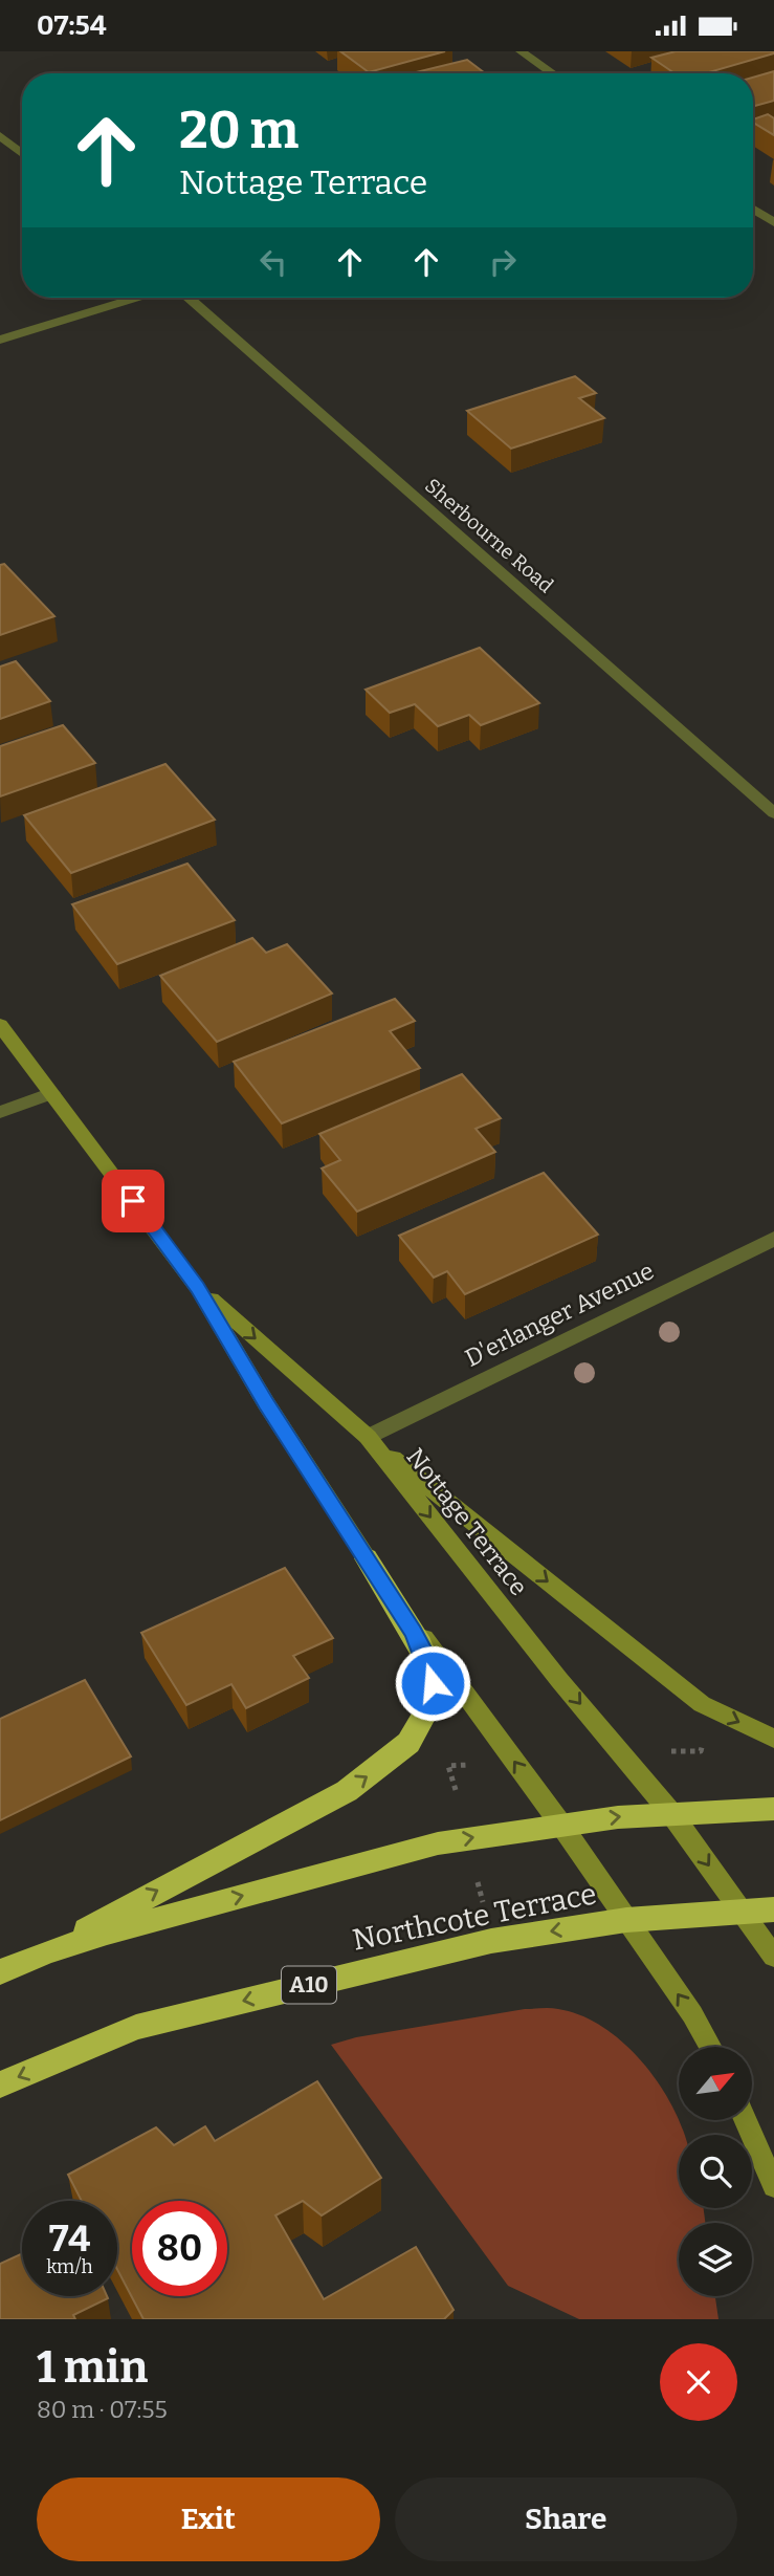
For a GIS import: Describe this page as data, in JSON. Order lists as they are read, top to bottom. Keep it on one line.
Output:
{"streets":{"highway":["Northcote Terrace","A10"],"main road":["Nottage Terrace"],"street":["Sherbourne Road","D'erlanger Avenue"]},"crossings":[["D'erlanger Avenue","Nottage Terrace"],["Nottage Terrace","Northcote Terrace"],["Nottage Terrace","A10"],["Northcote Terrace","A10"]],"north":"top right","page":{"status":"07:54","turn":["20 m","Nottage Terrace"],"speed":"74 km/h","limit":"80","heading":["1 min","80 m · 07:55"],"buttons":["Exit","Share"]}}
